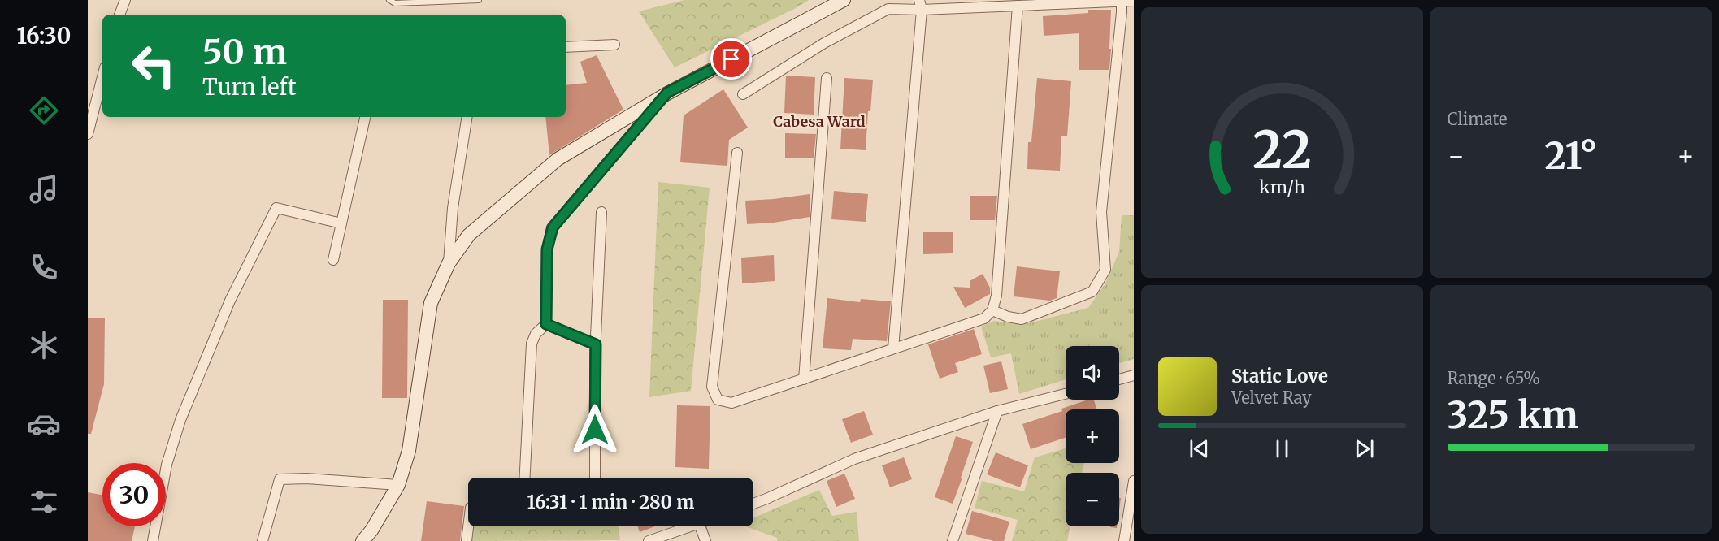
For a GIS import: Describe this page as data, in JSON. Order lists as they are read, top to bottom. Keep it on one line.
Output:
{"districts":["Cabesa Ward"],"page":{"tabs":"16:30","tile":["Climate",["Range · 65%","325 km"]],"turn":["50 m","Turn left"],"heat":["−","21°","+"],"map_buttons":["+","−"],"song":["Static Love","Velvet Ray"],"limit":"30","trip":"16:31 · 1 min · 280 m","gauge":["22","km/h"]}}
